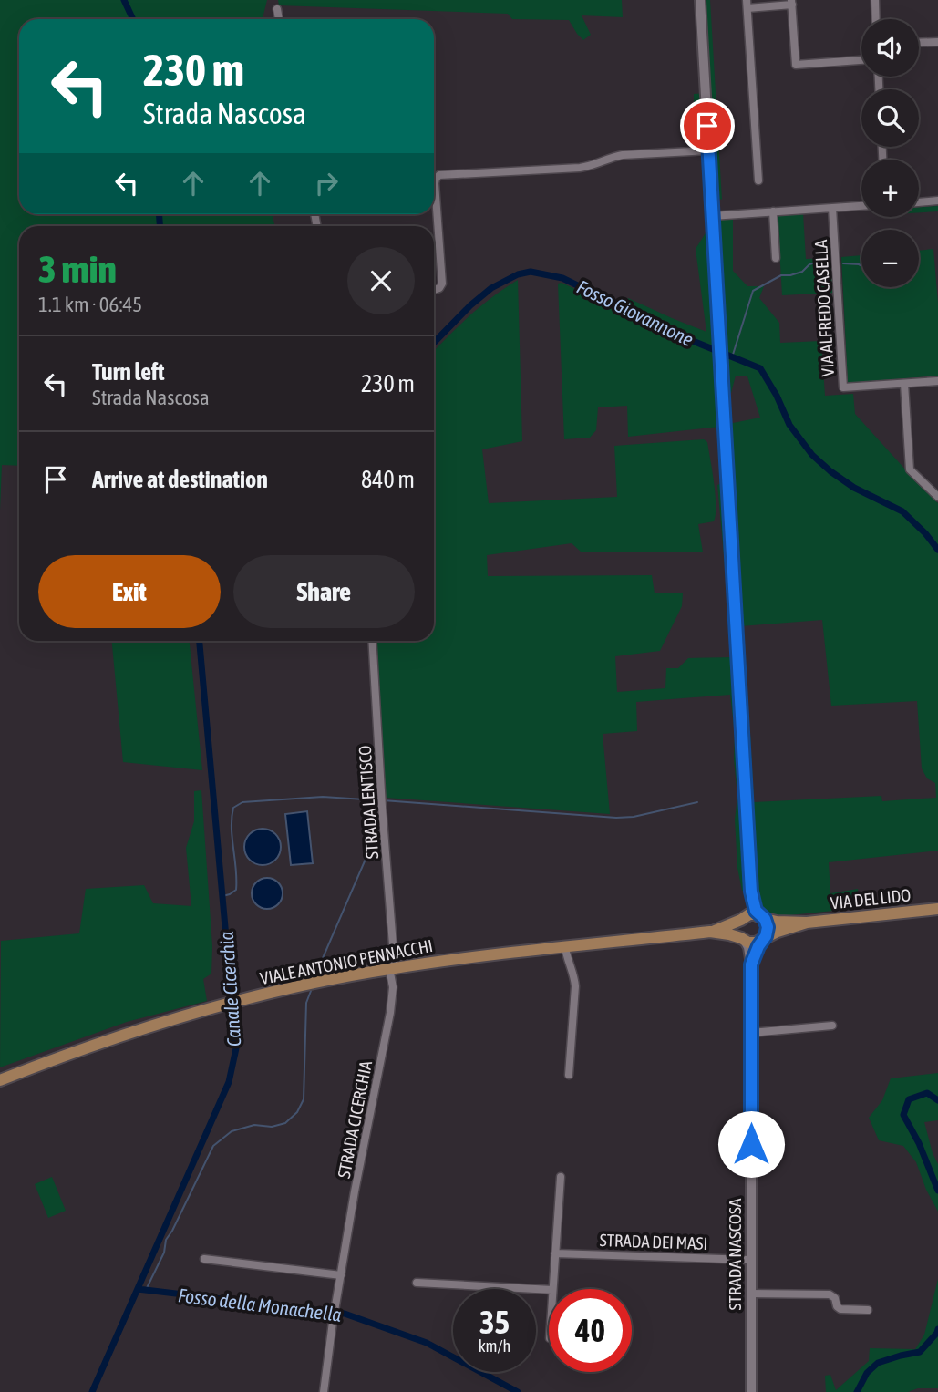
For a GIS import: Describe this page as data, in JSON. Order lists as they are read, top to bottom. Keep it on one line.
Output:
{"streets":{"main road":["VIA DEL LIDO","VIALE ANTONIO PENNACCHI"],"street":["VIA ALFREDO CASELLA","STRADA LENTISCO","STRADA CICERCHIA","STRADA DEI MASI","STRADA NASCOSA"]},"crossings":[["STRADA LENTISCO","VIALE ANTONIO PENNACCHI"],["STRADA LENTISCO","STRADA CICERCHIA"],["VIA DEL LIDO","VIALE ANTONIO PENNACCHI"],["VIA DEL LIDO","STRADA NASCOSA"],["VIALE ANTONIO PENNACCHI","STRADA CICERCHIA"],["VIALE ANTONIO PENNACCHI","STRADA NASCOSA"],["STRADA DEI MASI","STRADA NASCOSA"]],"water":["Fosso Giovannone","Canale Cicerchia","Fosso della Monachella"],"page":{"map_buttons":["+","−"],"turn":["230 m","Strada Nascosa"],"heading":["3 min","1.1 km · 06:45"],"list":[{"name":"Turn left","note":"Strada Nascosa","value":"230 m"},{"name":"Arrive at destination","value":"840 m"}],"buttons":["Exit","Share"],"speed":"35 km/h","limit":"40"}}
